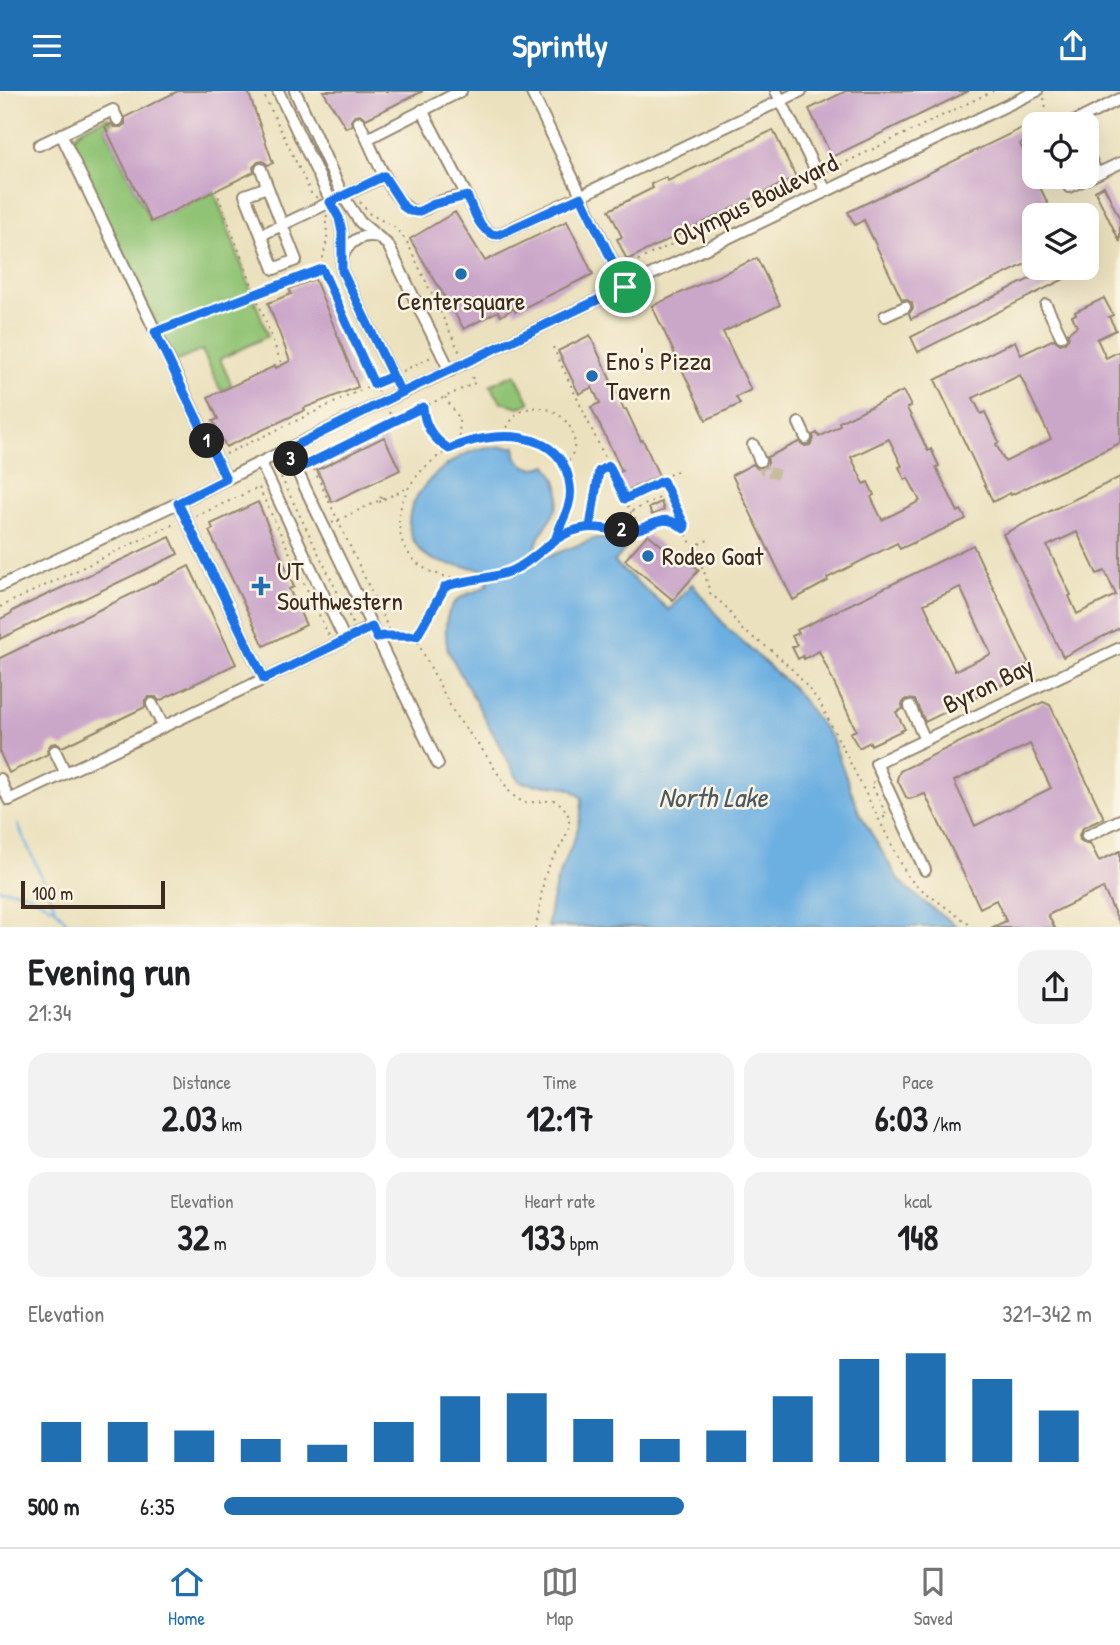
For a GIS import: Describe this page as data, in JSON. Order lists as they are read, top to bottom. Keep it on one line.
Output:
{"streets":{"street":["Olympus Boulevard","Byron Bay"]},"water":["North Lake"],"places":{"other":["Centersquare","Eno's Pizza Tavern","Rodeo Goat"],"health":["UT Southwestern"]},"scale_bar":"100 m","page":{"header":"Sprintly","pins":["1","3","2"],"scale":"100 m","heading":["Evening run","21:34"],"stats":[["Distance","2.03 km"],["Time","12:17"],["Pace","6:03 /km"],["Elevation","32 m"],["Heart rate","133 bpm"],["kcal","148"]],"chart":["Elevation","321–342 m"],"list":[{"name":"500 m","note":"6:35"}],"tabs":["Home","Map","Saved"]}}
